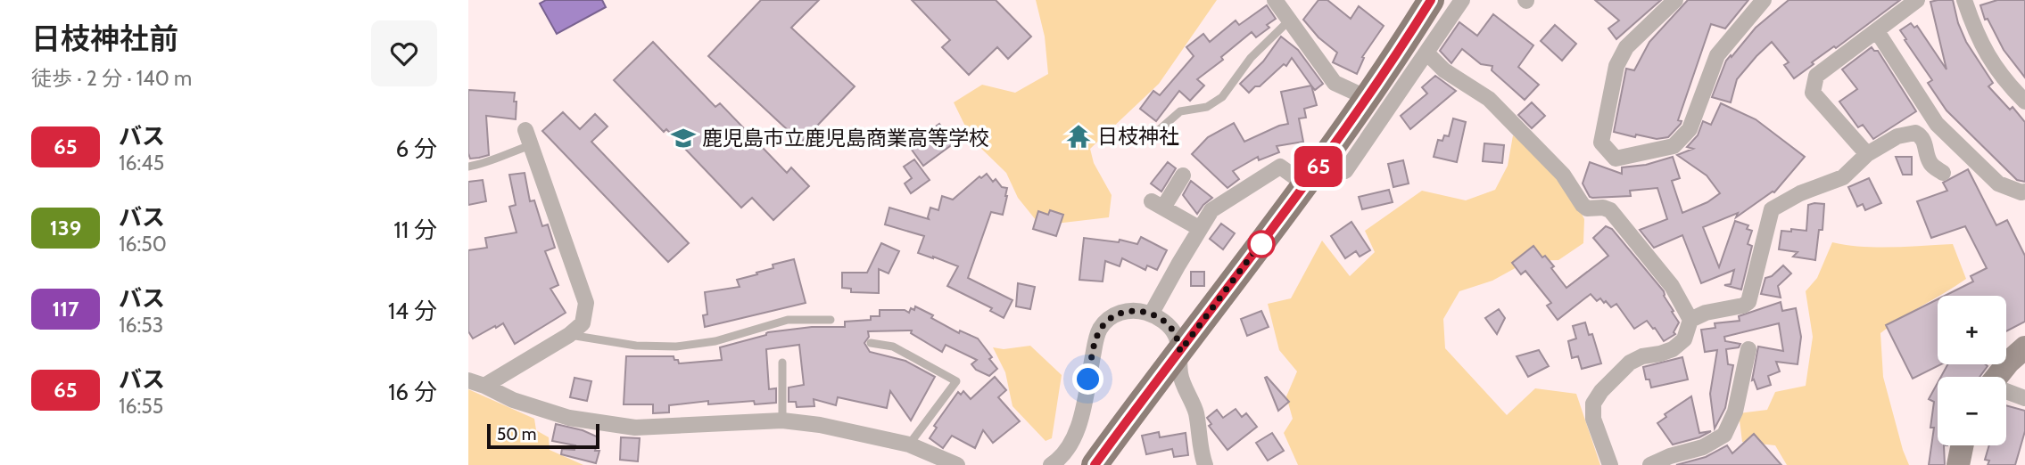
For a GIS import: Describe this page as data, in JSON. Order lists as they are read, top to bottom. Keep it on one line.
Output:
{"places":{"temple":["日枝神社"],"school or university":["鹿児島市立鹿児島商業高等学校"]},"lines":["bus line 65"],"scale_bar":"50 m","page":{"heading":["日枝神社前","徒歩 · 2 分 · 140 m"],"on_map":"65","list":[{"mark":"65","name":"バス","note":"16:45","value":"6 分"},{"mark":"139","name":"バス","note":"16:50","value":"11 分"},{"mark":"117","name":"バス","note":"16:53","value":"14 分"},{"mark":"65","name":"バス","note":"16:55","value":"16 分"}],"map_buttons":["+","−"],"scale":"50 m"}}
